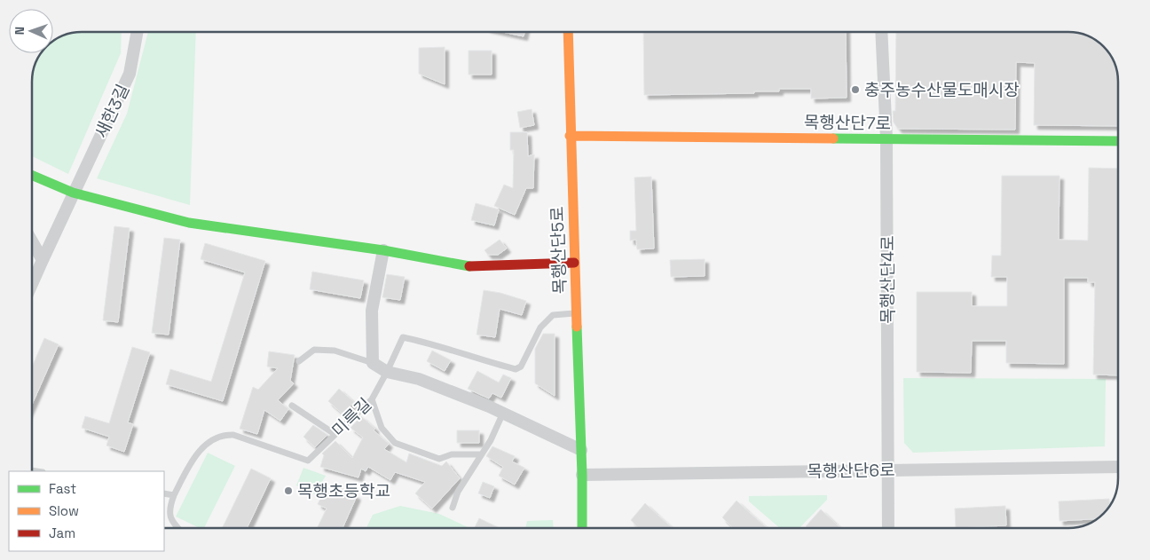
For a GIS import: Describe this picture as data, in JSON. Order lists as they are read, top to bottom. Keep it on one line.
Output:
{"streets":{"street":["새한3길","목행산단7로","목행산단5로","목행산단4로","목행산단6로"],"lane":["미륵길"]},"crossings":[["목행산단7로","목행산단5로"],["목행산단7로","목행산단4로"],["목행산단5로","미륵길"],["목행산단5로","목행산단6로"],["목행산단4로","목행산단6로"]],"places":["충주농수산물도매시장","목행초등학교"],"legend":["Fast","Slow","Jam"],"north":"left"}
